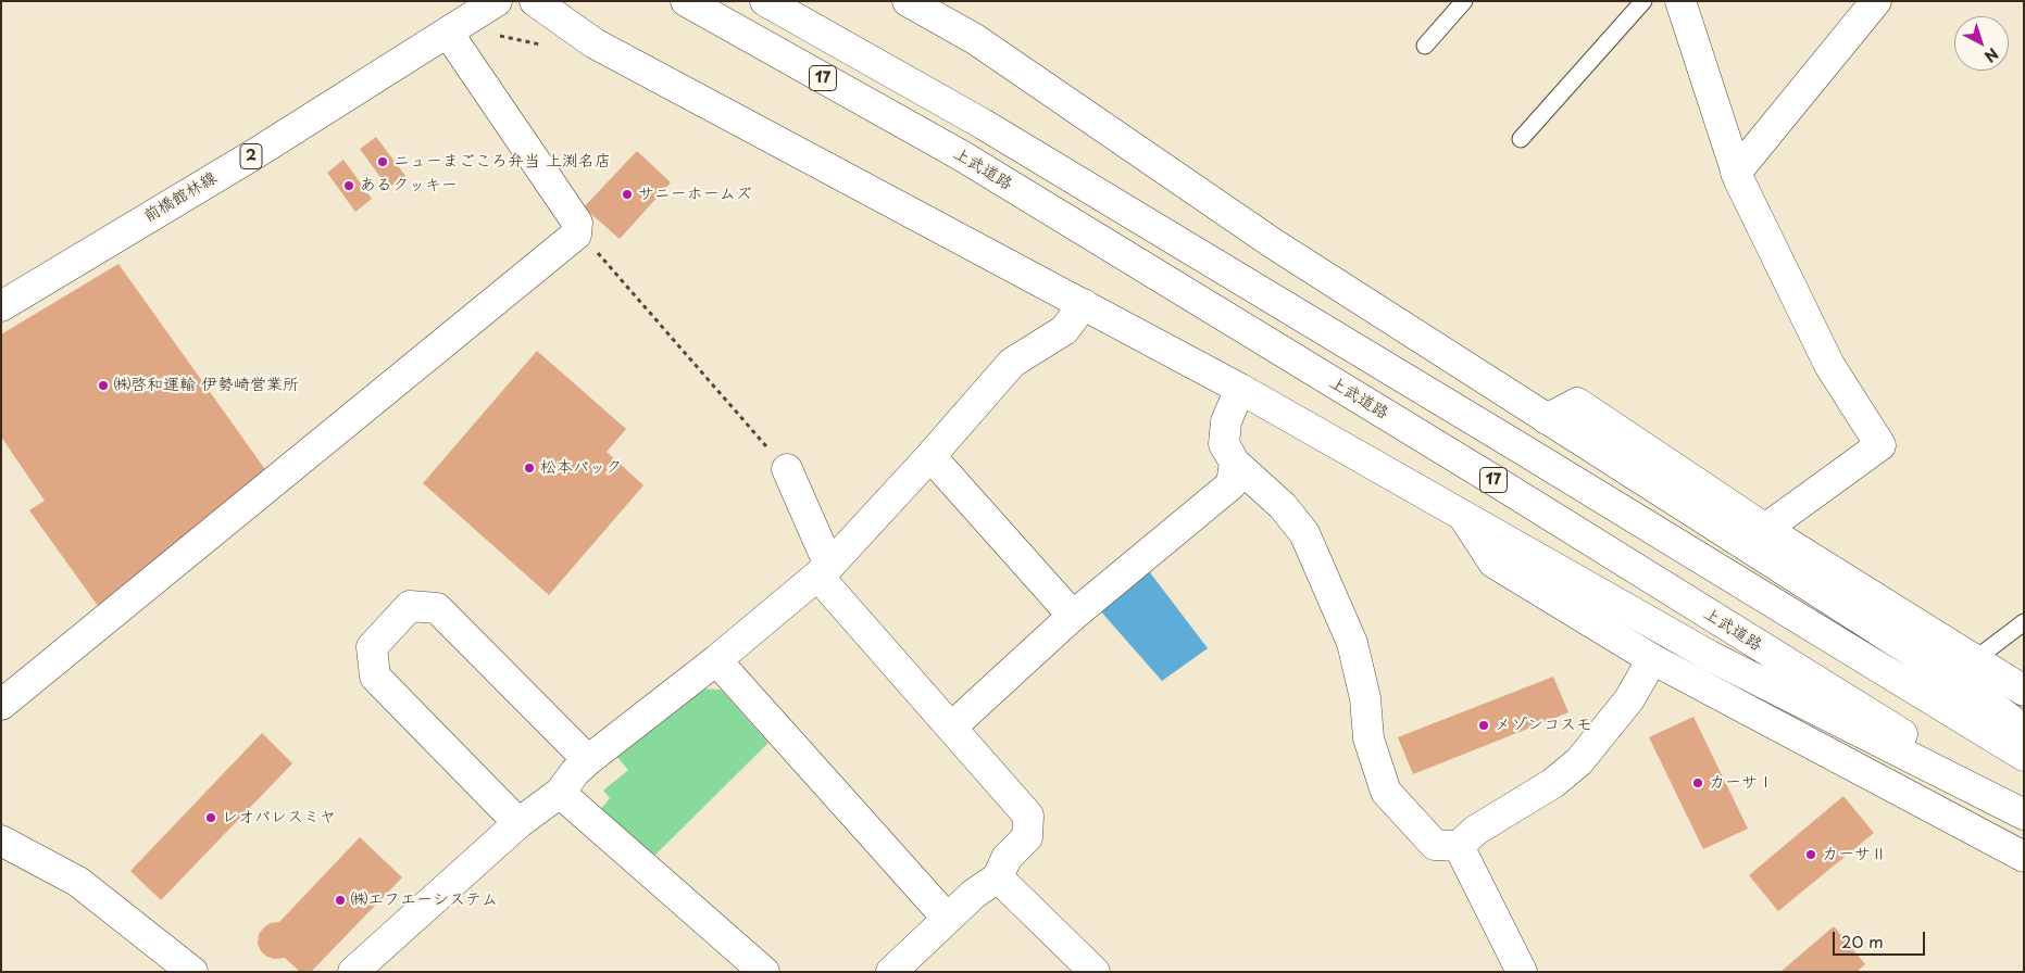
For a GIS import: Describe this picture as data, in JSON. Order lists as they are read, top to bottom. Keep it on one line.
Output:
{"streets":{"main road":["17","2","上武道路","前橋館林線"]},"places":["ニューまごころ弁当 上渕名店","あるクッキー","サニーホームズ","㈱啓和運輸 伊勢崎営業所","松本パック","メゾンコスモ","カーサⅠ","レオパレスミヤ","カーサⅡ","㈱エフエーシステム"],"scale_bar":"20 m","north":"bottom right"}
